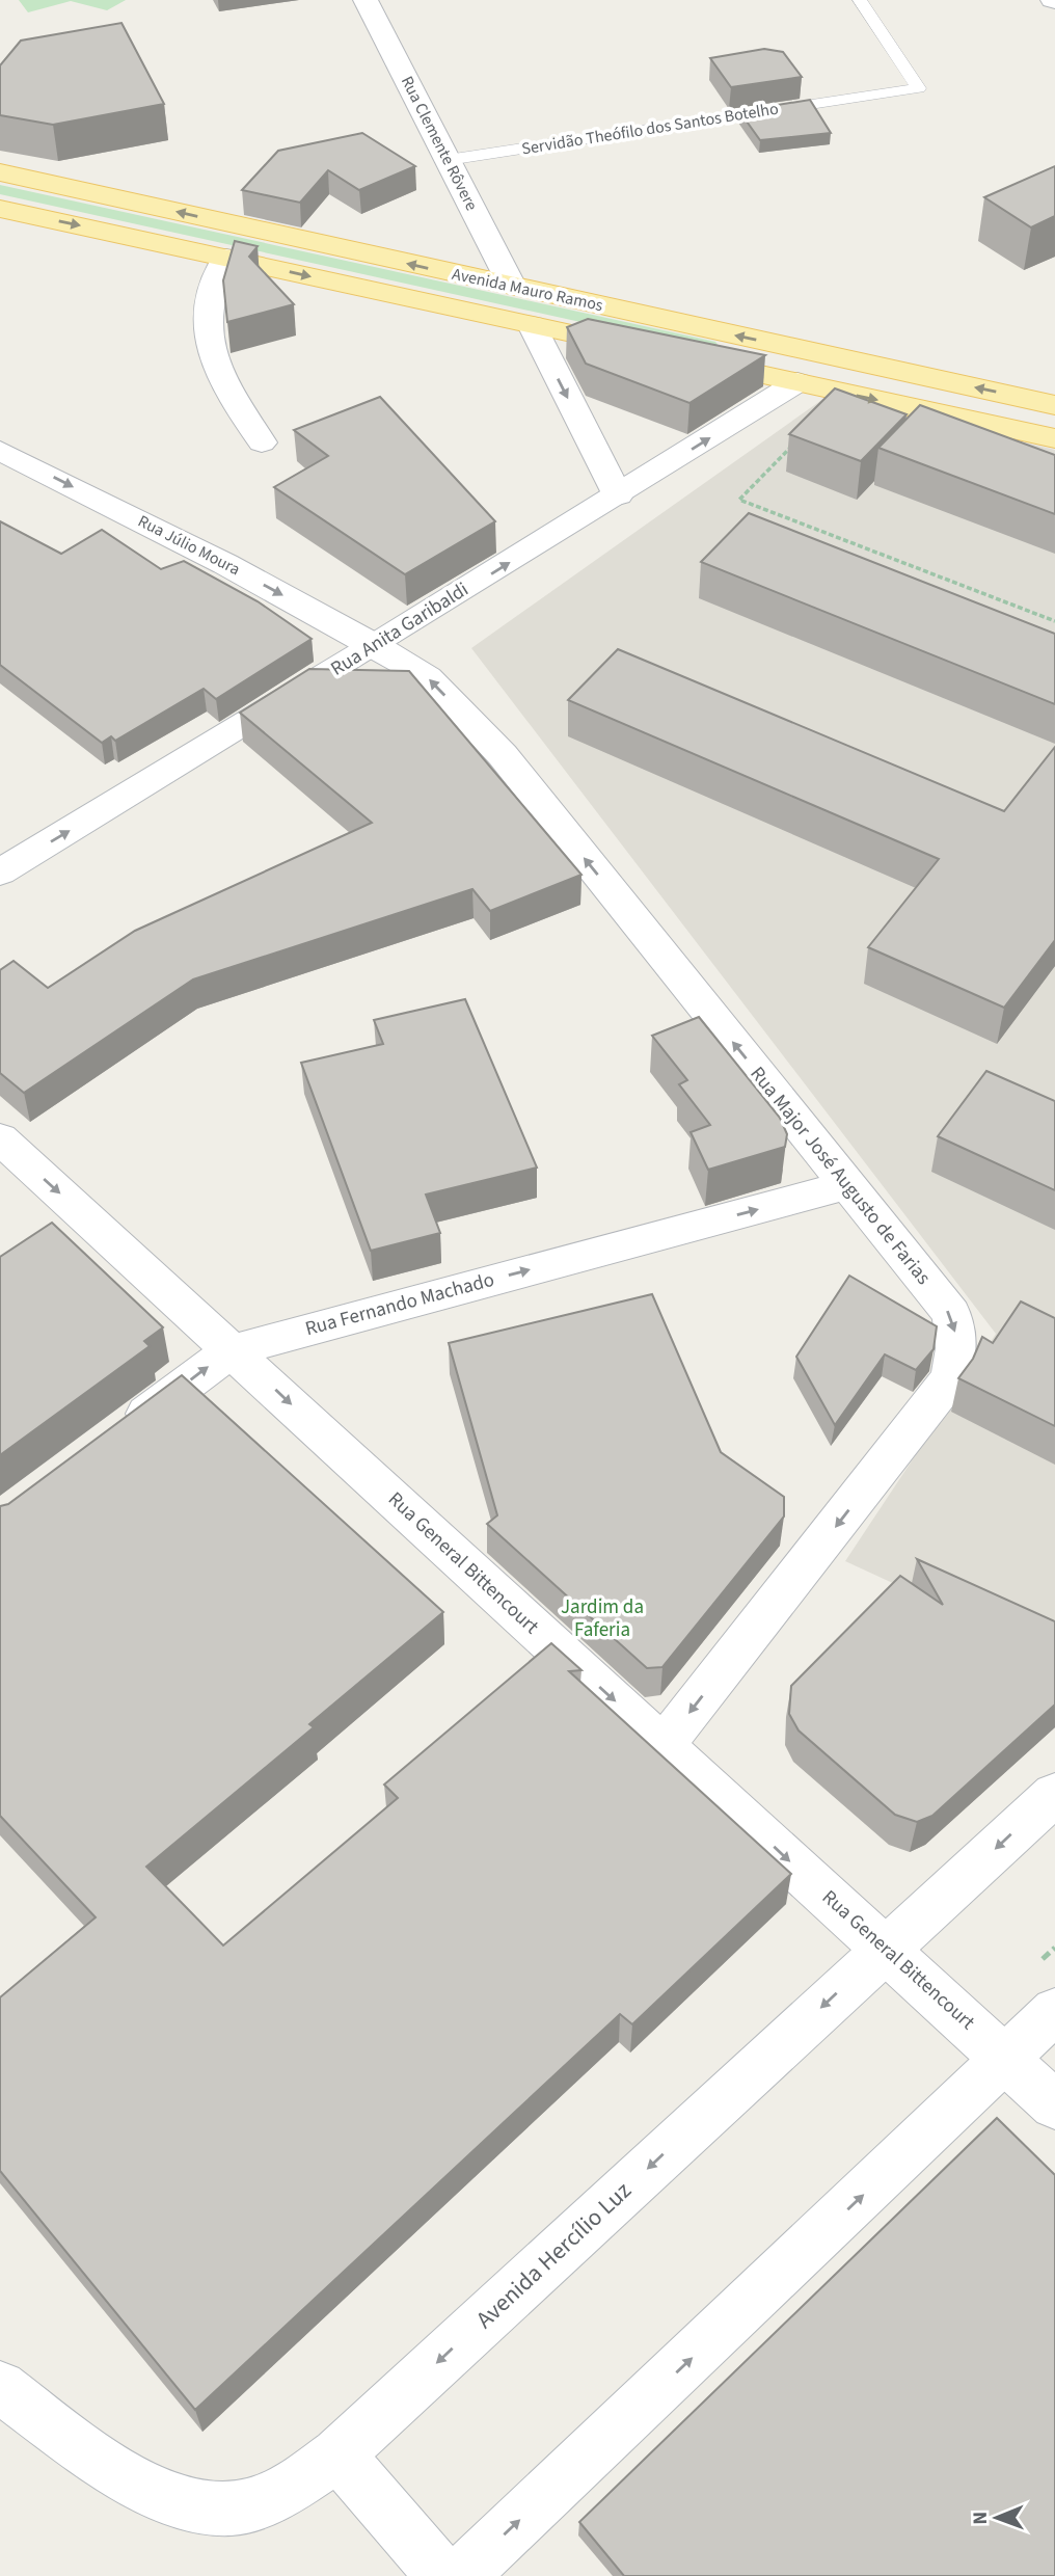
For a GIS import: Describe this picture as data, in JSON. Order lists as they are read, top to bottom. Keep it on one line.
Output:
{"streets":{"main road":["Avenida Mauro Ramos"],"street":["Rua Clemente Rôvere","Rua Júlio Moura","Rua Anita Garibaldi","Rua Major José Augusto de Farias","Rua Fernando Machado","Rua General Bittencourt","Avenida Hercílio Luz"],"lane":["Servidão Theófilo dos Santos Botelho"]},"crossings":[["Servidão Theófilo dos Santos Botelho","Rua Clemente Rôvere"],["Rua Clemente Rôvere","Avenida Mauro Ramos"],["Rua Júlio Moura","Rua Anita Garibaldi"],["Rua Júlio Moura","Rua Major José Augusto de Farias"],["Rua Anita Garibaldi","Rua Major José Augusto de Farias"],["Rua Major José Augusto de Farias","Rua Fernando Machado"],["Rua Major José Augusto de Farias","Rua General Bittencourt"],["Rua Fernando Machado","Rua General Bittencourt"],["Rua General Bittencourt","Avenida Hercílio Luz"]],"one_way":["Rua Júlio Moura","Rua Anita Garibaldi","Rua Fernando Machado","Rua General Bittencourt"],"parks":["Jardim da Faferia"],"north":"left"}
